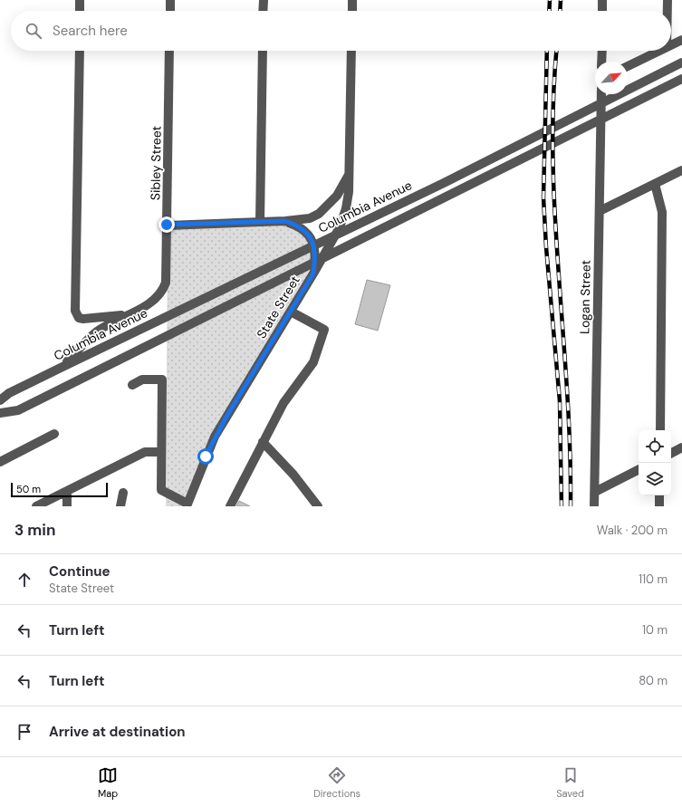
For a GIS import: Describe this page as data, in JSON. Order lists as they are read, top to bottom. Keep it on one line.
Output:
{"streets":{"street":["Sibley Street","Columbia Avenue","Logan Street","State Street"]},"scale_bar":"50 m","north":"top right","page":{"search":"Search here","scale":"50 m","heading":["3 min","Walk · 200 m"],"list":[["Continue","State Street","110 m"],["Turn left","10 m"],["Turn left","80 m"],"Arrive at destination"],"nav":["Map","Directions","Saved"]}}
